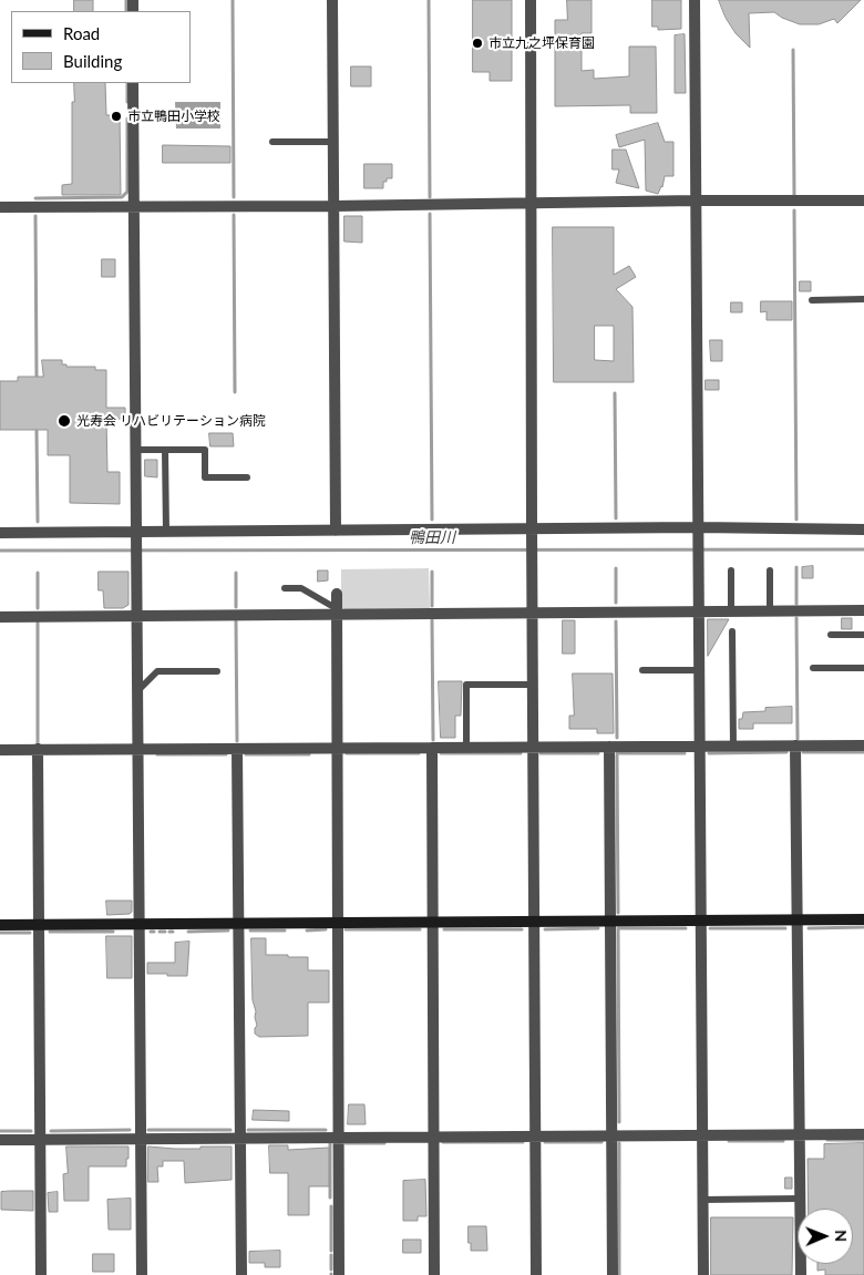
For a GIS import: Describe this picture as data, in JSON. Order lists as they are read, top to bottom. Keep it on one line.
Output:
{"water":["鴨田川"],"places":["市立九之坪保育園","市立鴨田小学校","光寿会 リハビリテーション病院"],"legend":["Road","Building"],"north":"right"}
